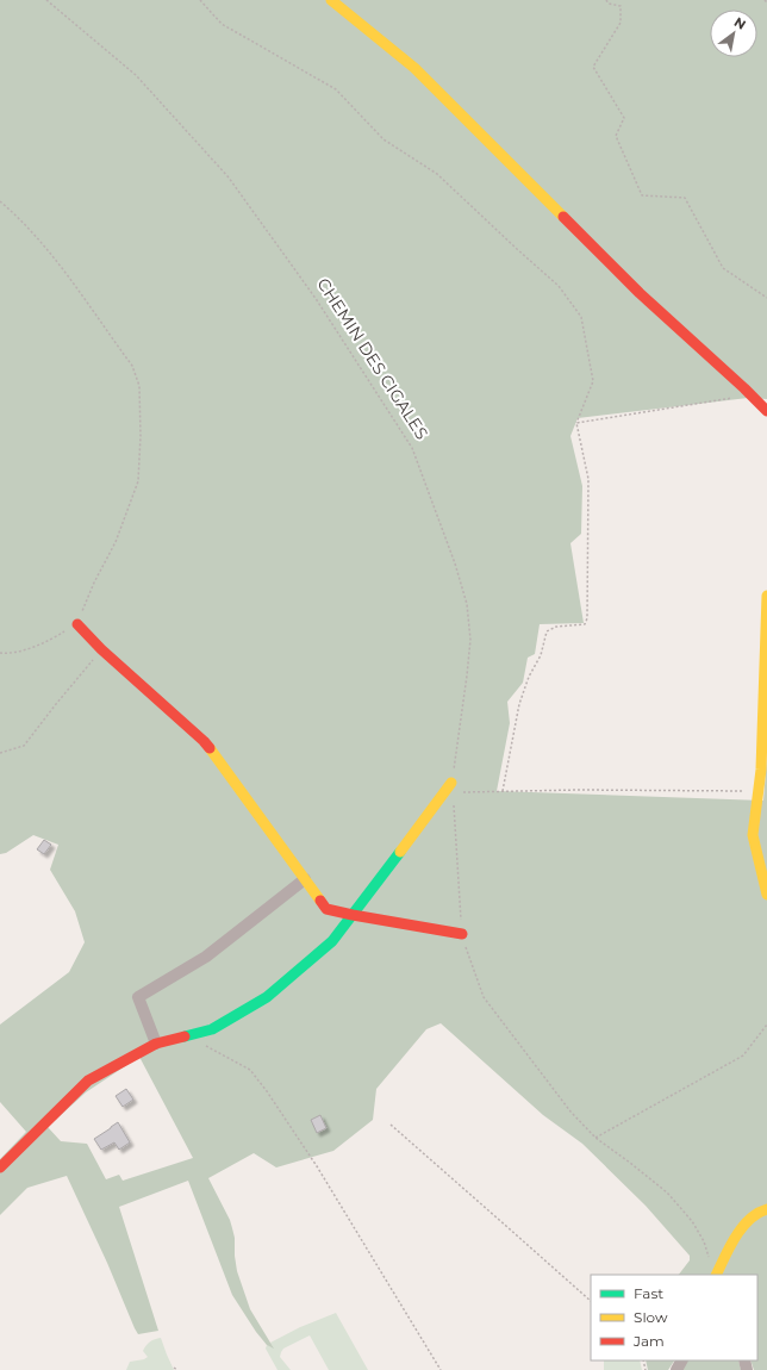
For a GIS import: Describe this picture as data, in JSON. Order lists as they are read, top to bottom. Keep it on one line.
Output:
{"streets":{"path":["CHEMIN DES CIGALES"]},"legend":["Fast","Slow","Jam"],"north":"top right"}
